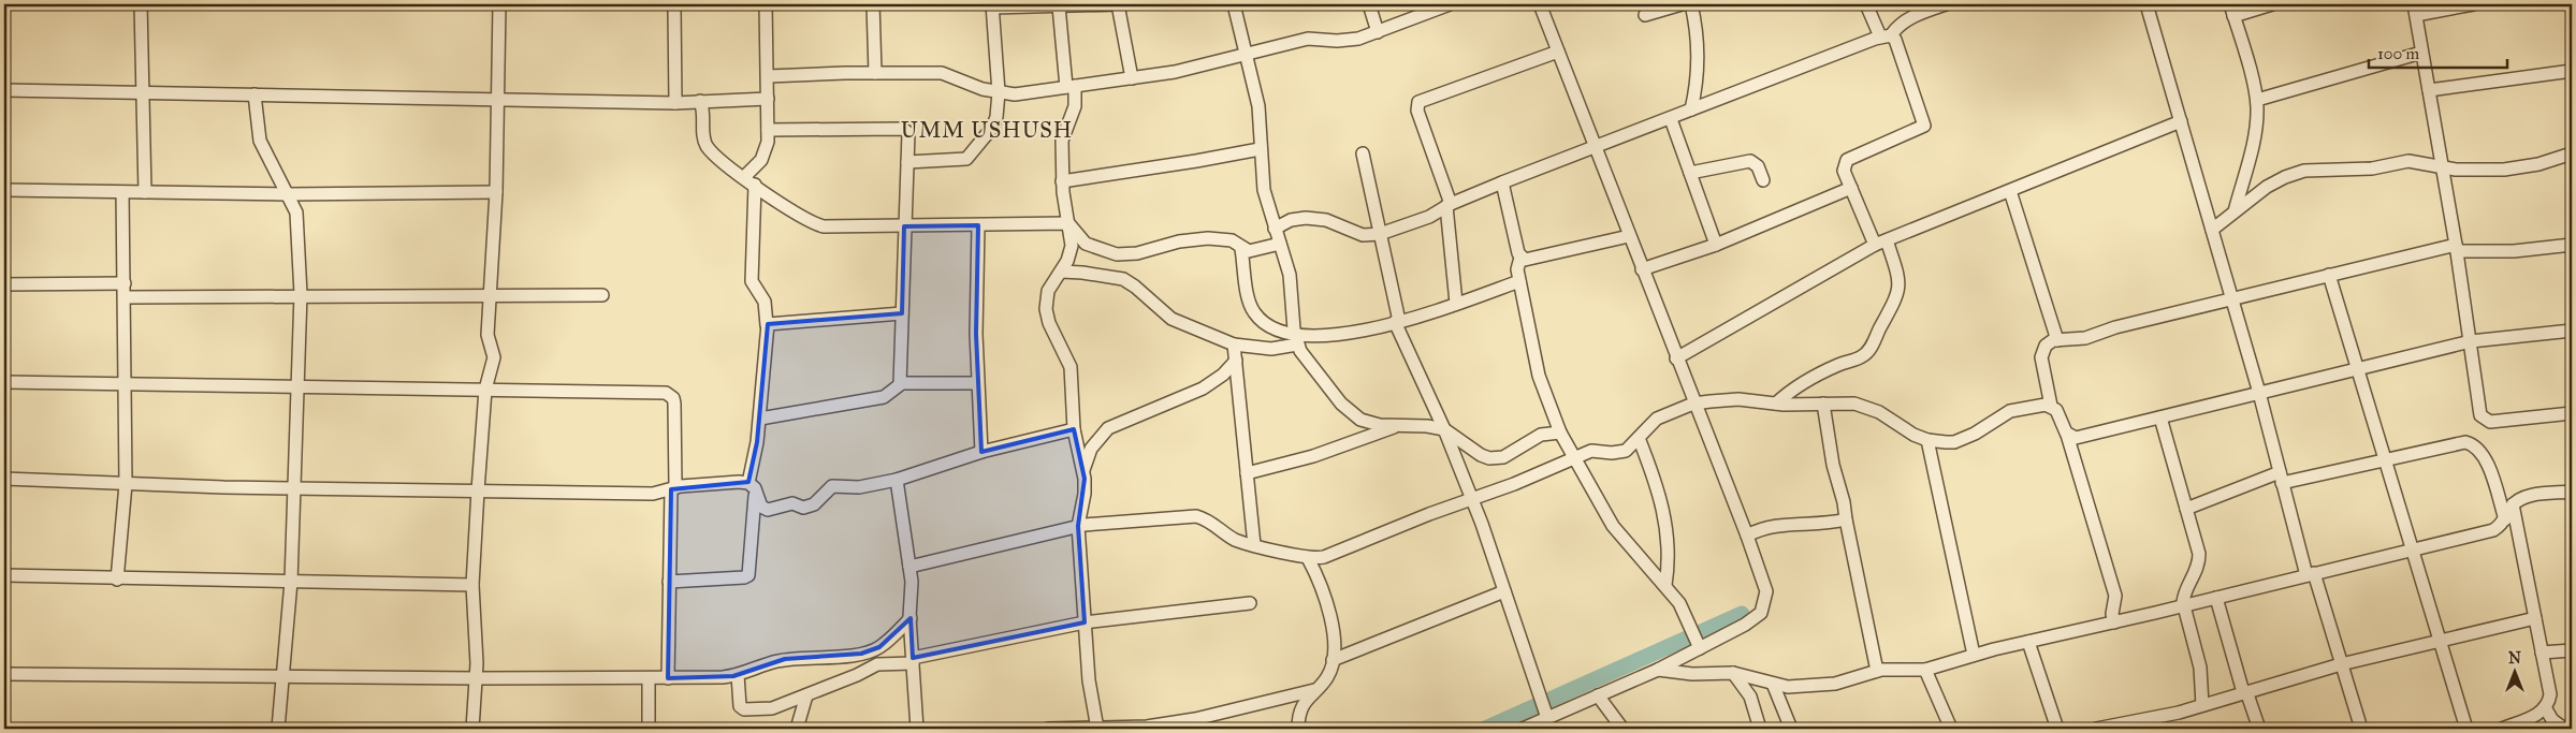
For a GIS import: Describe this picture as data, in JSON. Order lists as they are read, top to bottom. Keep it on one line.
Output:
{"districts":["UMM USHUSH"],"scale_bar":"100 m","north":"top"}
